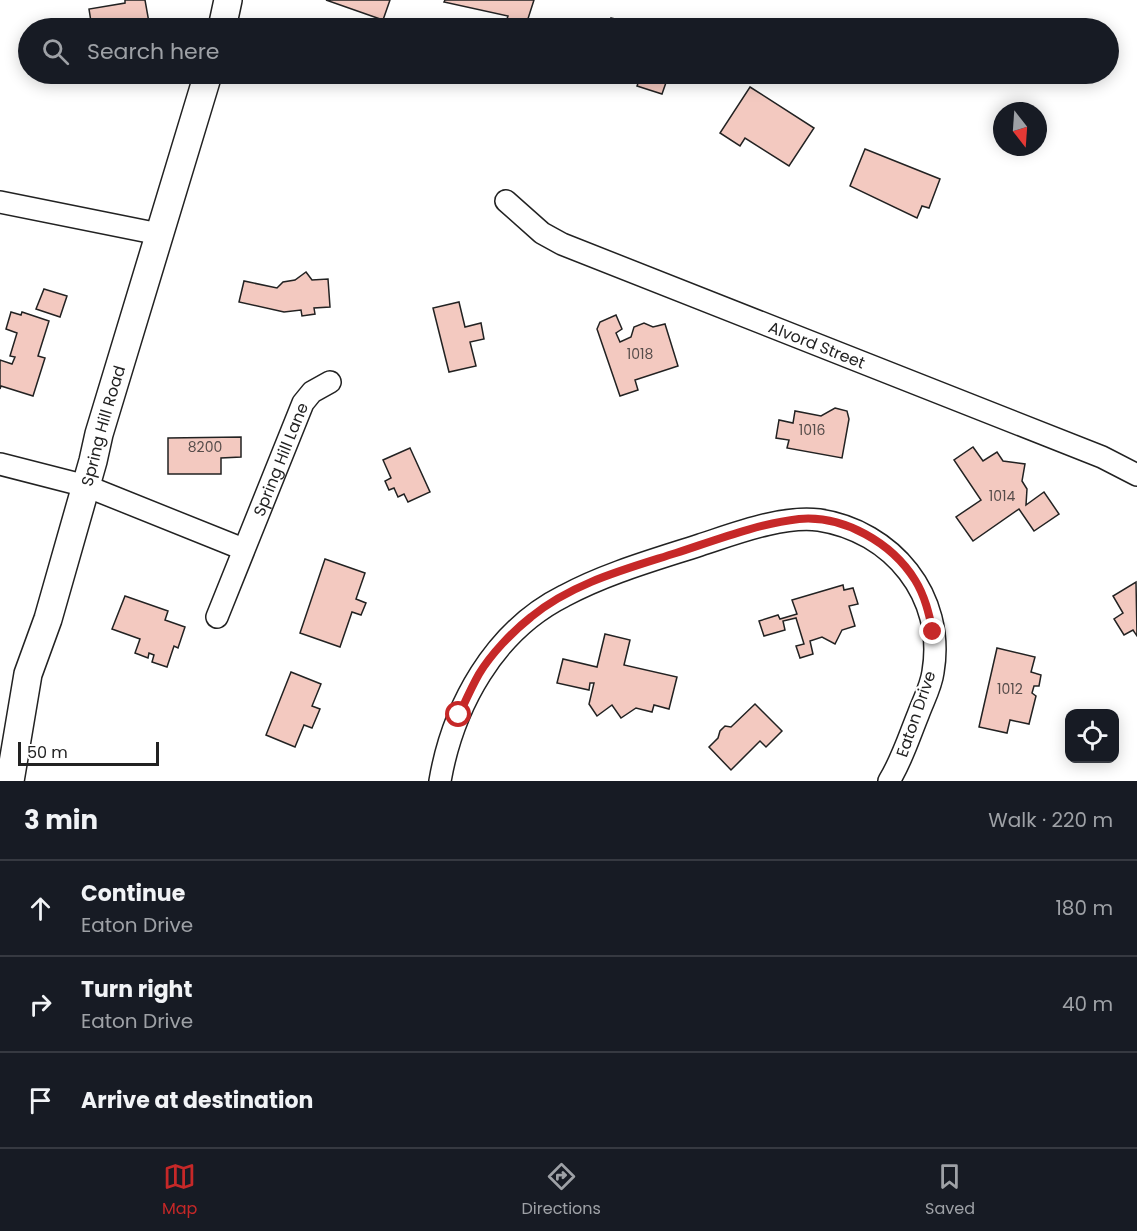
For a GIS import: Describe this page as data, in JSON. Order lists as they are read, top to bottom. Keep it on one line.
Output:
{"streets":{"main road":["Spring Hill Road"],"street":["Alvord Street","Spring Hill Lane","Eaton Drive"]},"house_numbers":["1018","1016","8200","1014","1012"],"scale_bar":"50 m","north":"bottom","page":{"search":"Search here","scale":"50 m","heading":["3 min","Walk · 220 m"],"list":[["Continue","Eaton Drive","180 m"],["Turn right","Eaton Drive","40 m"],"Arrive at destination"],"nav":["Map","Directions","Saved"]}}
